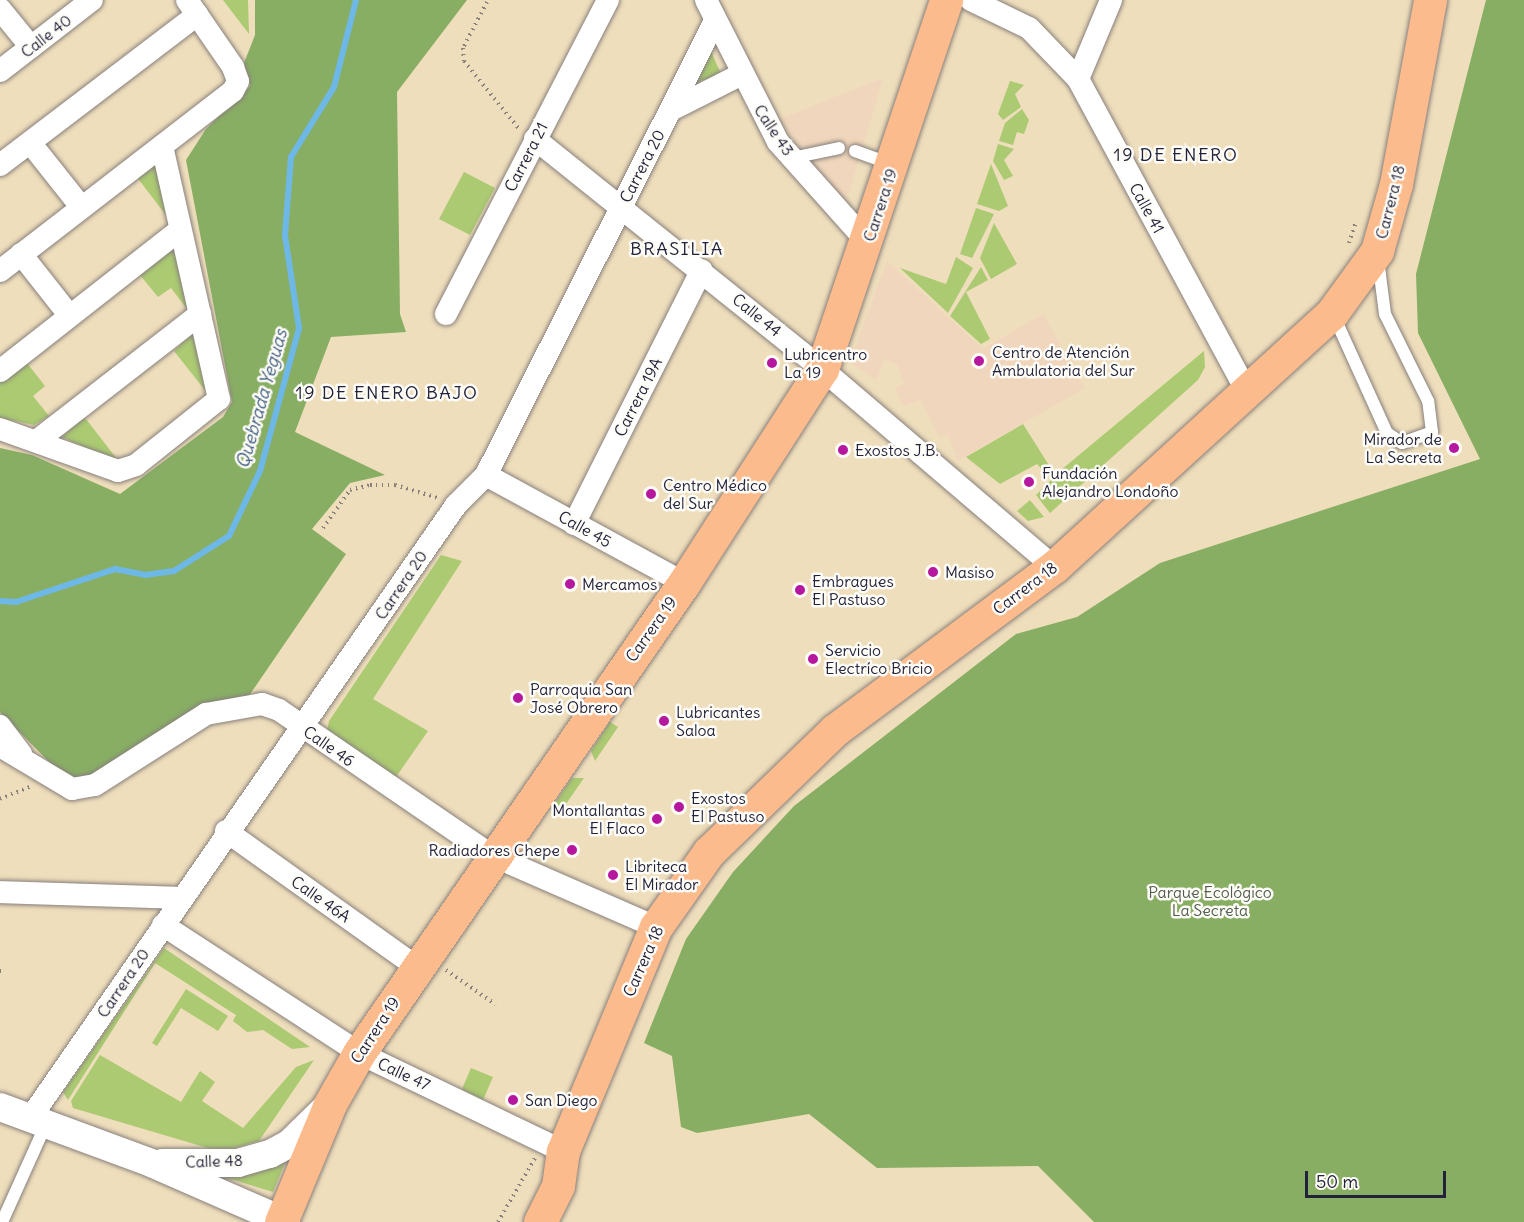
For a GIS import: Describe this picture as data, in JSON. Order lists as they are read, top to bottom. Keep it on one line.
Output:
{"streets":{"main road":["Carrera 18","Carrera 19"],"street":["Calle 40","Calle 43","Carrera 21","Carrera 20","Calle 41","Calle 44","Carrera 19A","Calle 45","Calle 46","Calle 46A","Calle 47","Calle 48"]},"crossings":[["Calle 43","Carrera 20"],["Calle 43","Carrera 19"],["Carrera 21","Calle 44"],["Carrera 20","Calle 44"],["Carrera 20","Calle 45"],["Carrera 20","Calle 46"],["Carrera 20","Calle 46A"],["Carrera 20","Calle 47"],["Carrera 20","Calle 48"],["Carrera 18","Calle 41"],["Carrera 18","Calle 44"],["Carrera 18","Calle 46"],["Carrera 18","Calle 47"],["Carrera 19","Calle 44"],["Carrera 19","Calle 45"],["Carrera 19","Calle 46"],["Carrera 19","Calle 46A"],["Carrera 19","Calle 47"],["Carrera 19","Calle 48"],["Calle 44","Carrera 19A"],["Carrera 19A","Calle 45"]],"districts":["19 DE ENERO","BRASILIA","19 DE ENERO BAJO"],"water":["Quebrada Yeguas"],"parks":["Parque Ecológico La Secreta"],"places":["Centro de Atención Ambulatoria del Sur","Lubricentro La 19","Mirador de La Secreta","Exostos J.B.","Fundación Alejandro Londoño","Centro Médico del Sur","Masiso","Mercamos","Embragues El Pastuso","Servicio Electríco Bricio","Parroquia San José Obrero","Lubricantes Saloa","Exostos El Pastuso","Montallantas El Flaco","Radiadores Chepe","Libriteca El Mirador","San Diego"],"scale_bar":"50 m"}
